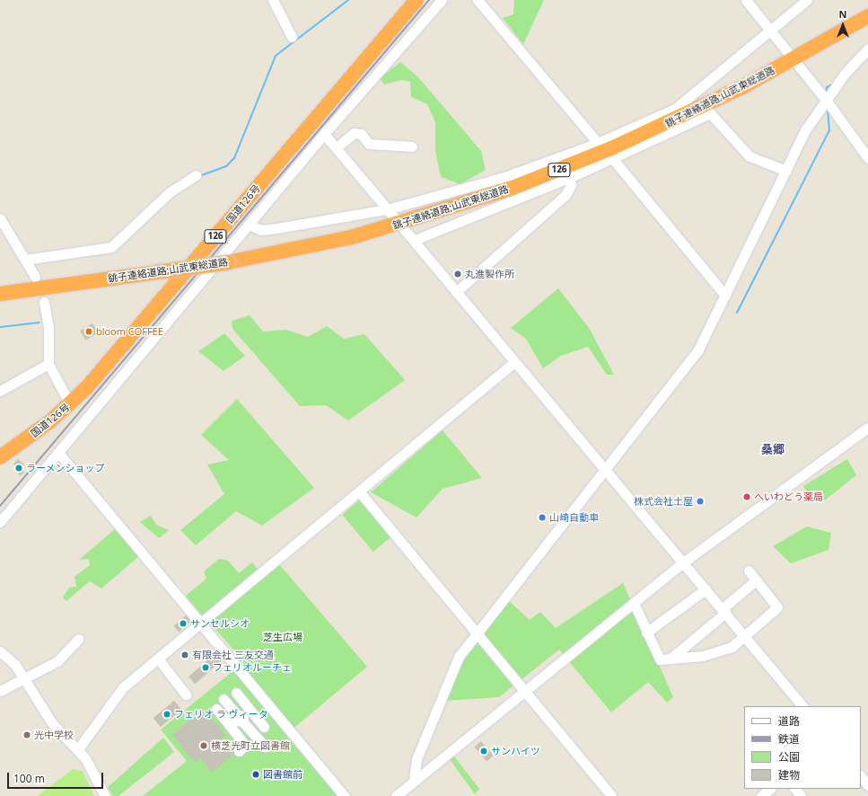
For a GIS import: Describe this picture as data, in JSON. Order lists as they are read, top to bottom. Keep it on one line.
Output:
{"streets":{"highway":["銚子連絡道路;山武東総道路","126","国道126号"]},"districts":["桑郷"],"parks":["芝生広場"],"places":["丸進製作所","bloom COFFEE","ラーメンショップ","へいわどう薬局","株式会社土屋","山崎自動車","サンセルシオ","有限会社 三友交通","フェリオルーチェ","フェリオ ラ ヴィータ","光中学校","横芝光町立図書館","サンハイツ","図書館前"],"legend":["道路","鉄道","公園","建物"],"scale_bar":"100 m","north":"top"}
